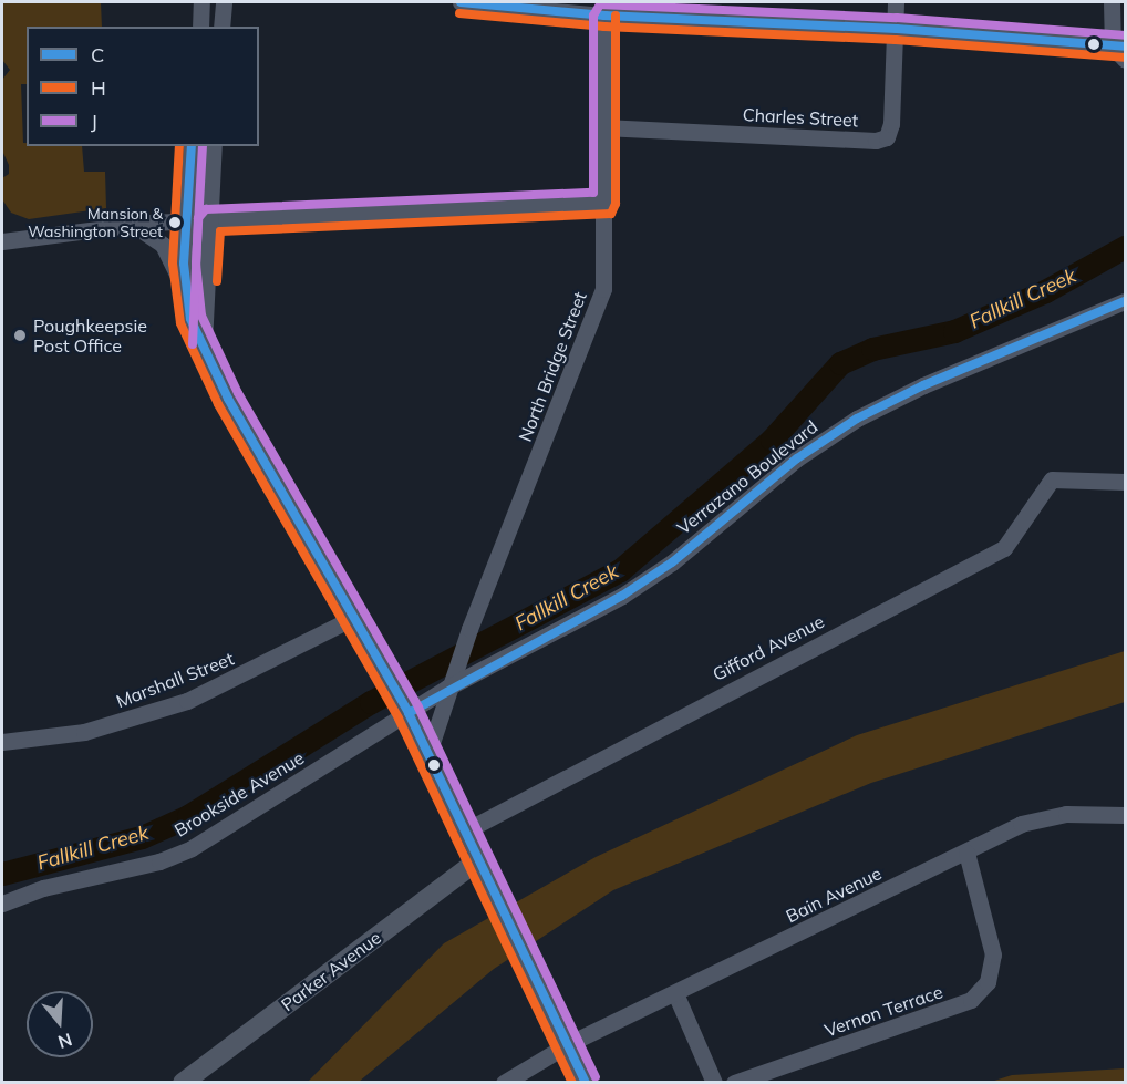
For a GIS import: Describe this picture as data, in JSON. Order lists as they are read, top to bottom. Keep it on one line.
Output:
{"streets":{"main road":["Parker Avenue"],"street":["Charles Street","North Bridge Street","Verrazano Boulevard","Gifford Avenue","Marshall Street","Brookside Avenue","Bain Avenue","Vernon Terrace"]},"crossings":[["Charles Street","North Bridge Street"],["North Bridge Street","Verrazano Boulevard"],["Verrazano Boulevard","Brookside Avenue"],["Bain Avenue","Vernon Terrace"]],"water":["Fallkill Creek"],"places":["Mansion & Washington Street","Poughkeepsie Post Office"],"lines":["transit line C","transit line J","transit line H"],"legend":["C","H","J"],"north":"bottom"}
